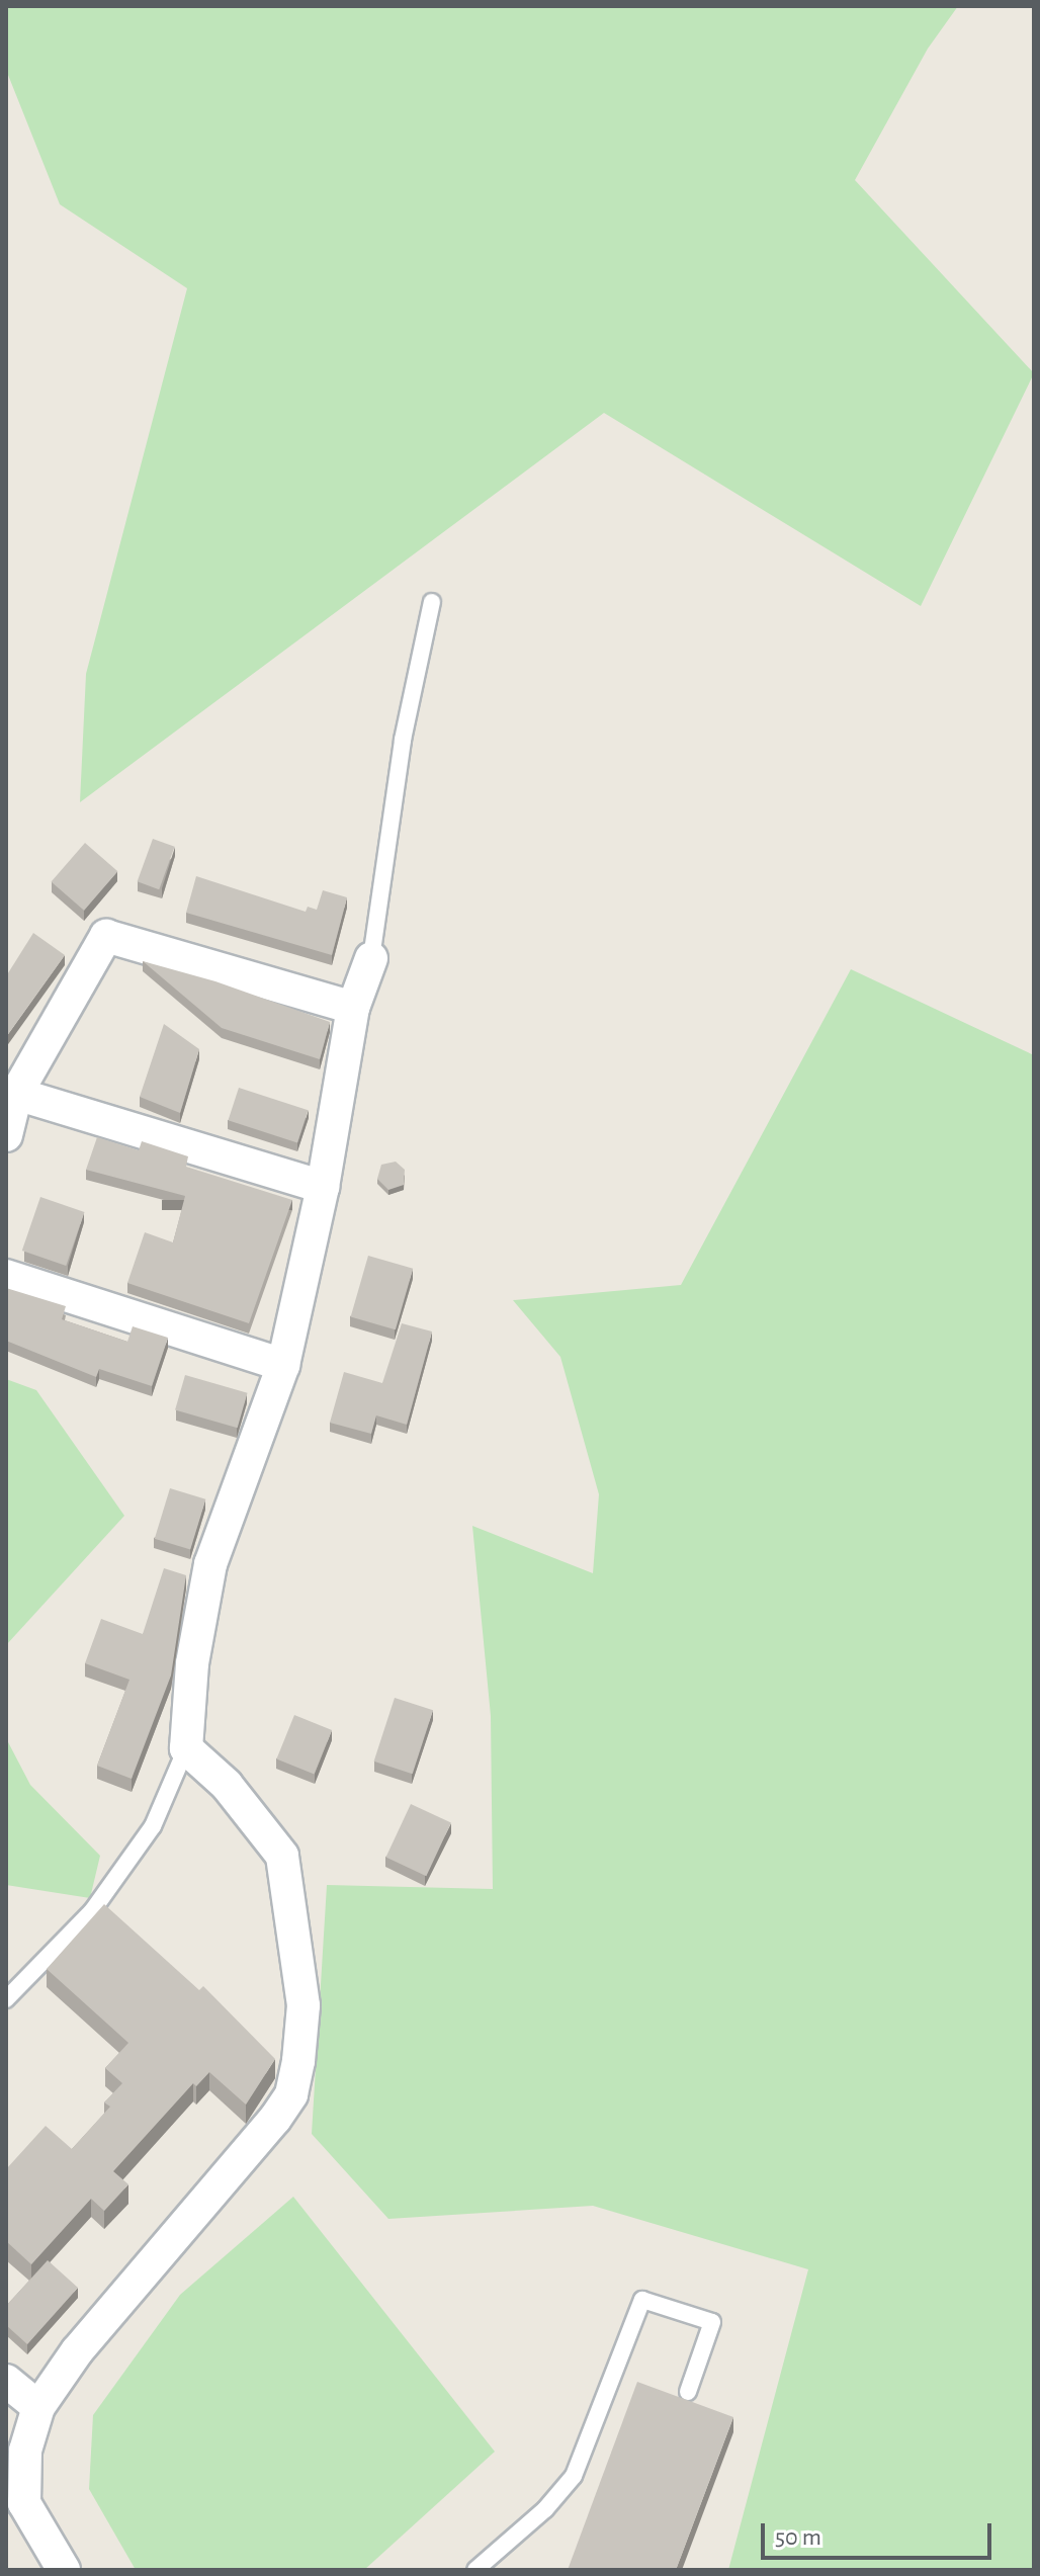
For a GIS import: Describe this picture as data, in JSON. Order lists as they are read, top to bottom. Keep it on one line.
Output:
{"scale_bar":"50 m"}
